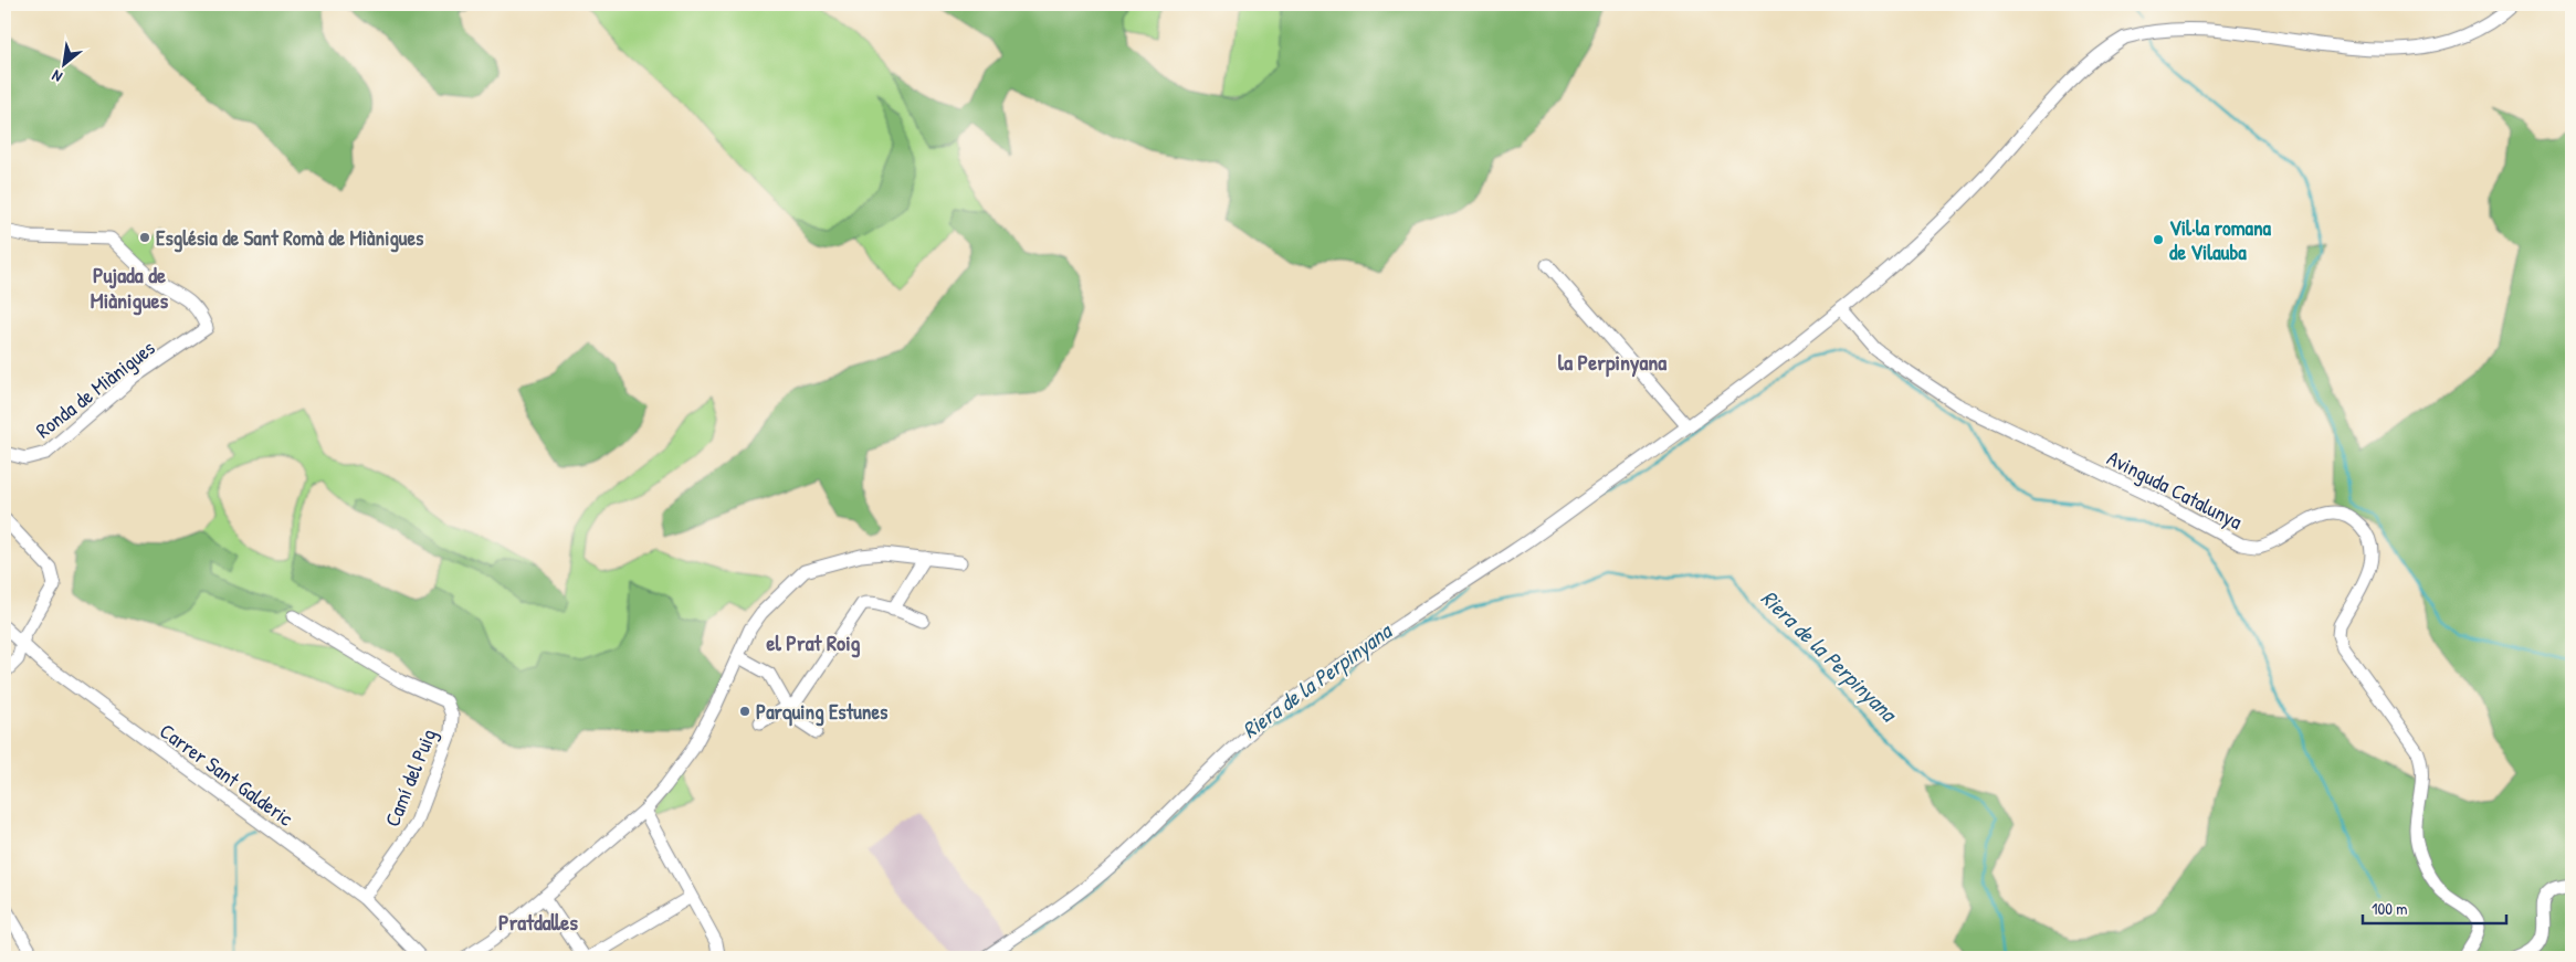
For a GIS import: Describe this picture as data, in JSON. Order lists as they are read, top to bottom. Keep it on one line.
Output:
{"streets":{"street":["Ronda de Miànigues","Avinguda Catalunya","Carrer Sant Galderic","Camí del Puig"]},"crossings":[["Carrer Sant Galderic","Camí del Puig"]],"districts":["Pujada de Miànigues","la Perpinyana","el Prat Roig","Pratdalles"],"water":["Riera de la Perpinyana"],"places":["Església de Sant Romà de Miànigues","Vil·la romana de Vilauba","Parquing Estunes"],"scale_bar":"100 m","north":"bottom left"}
